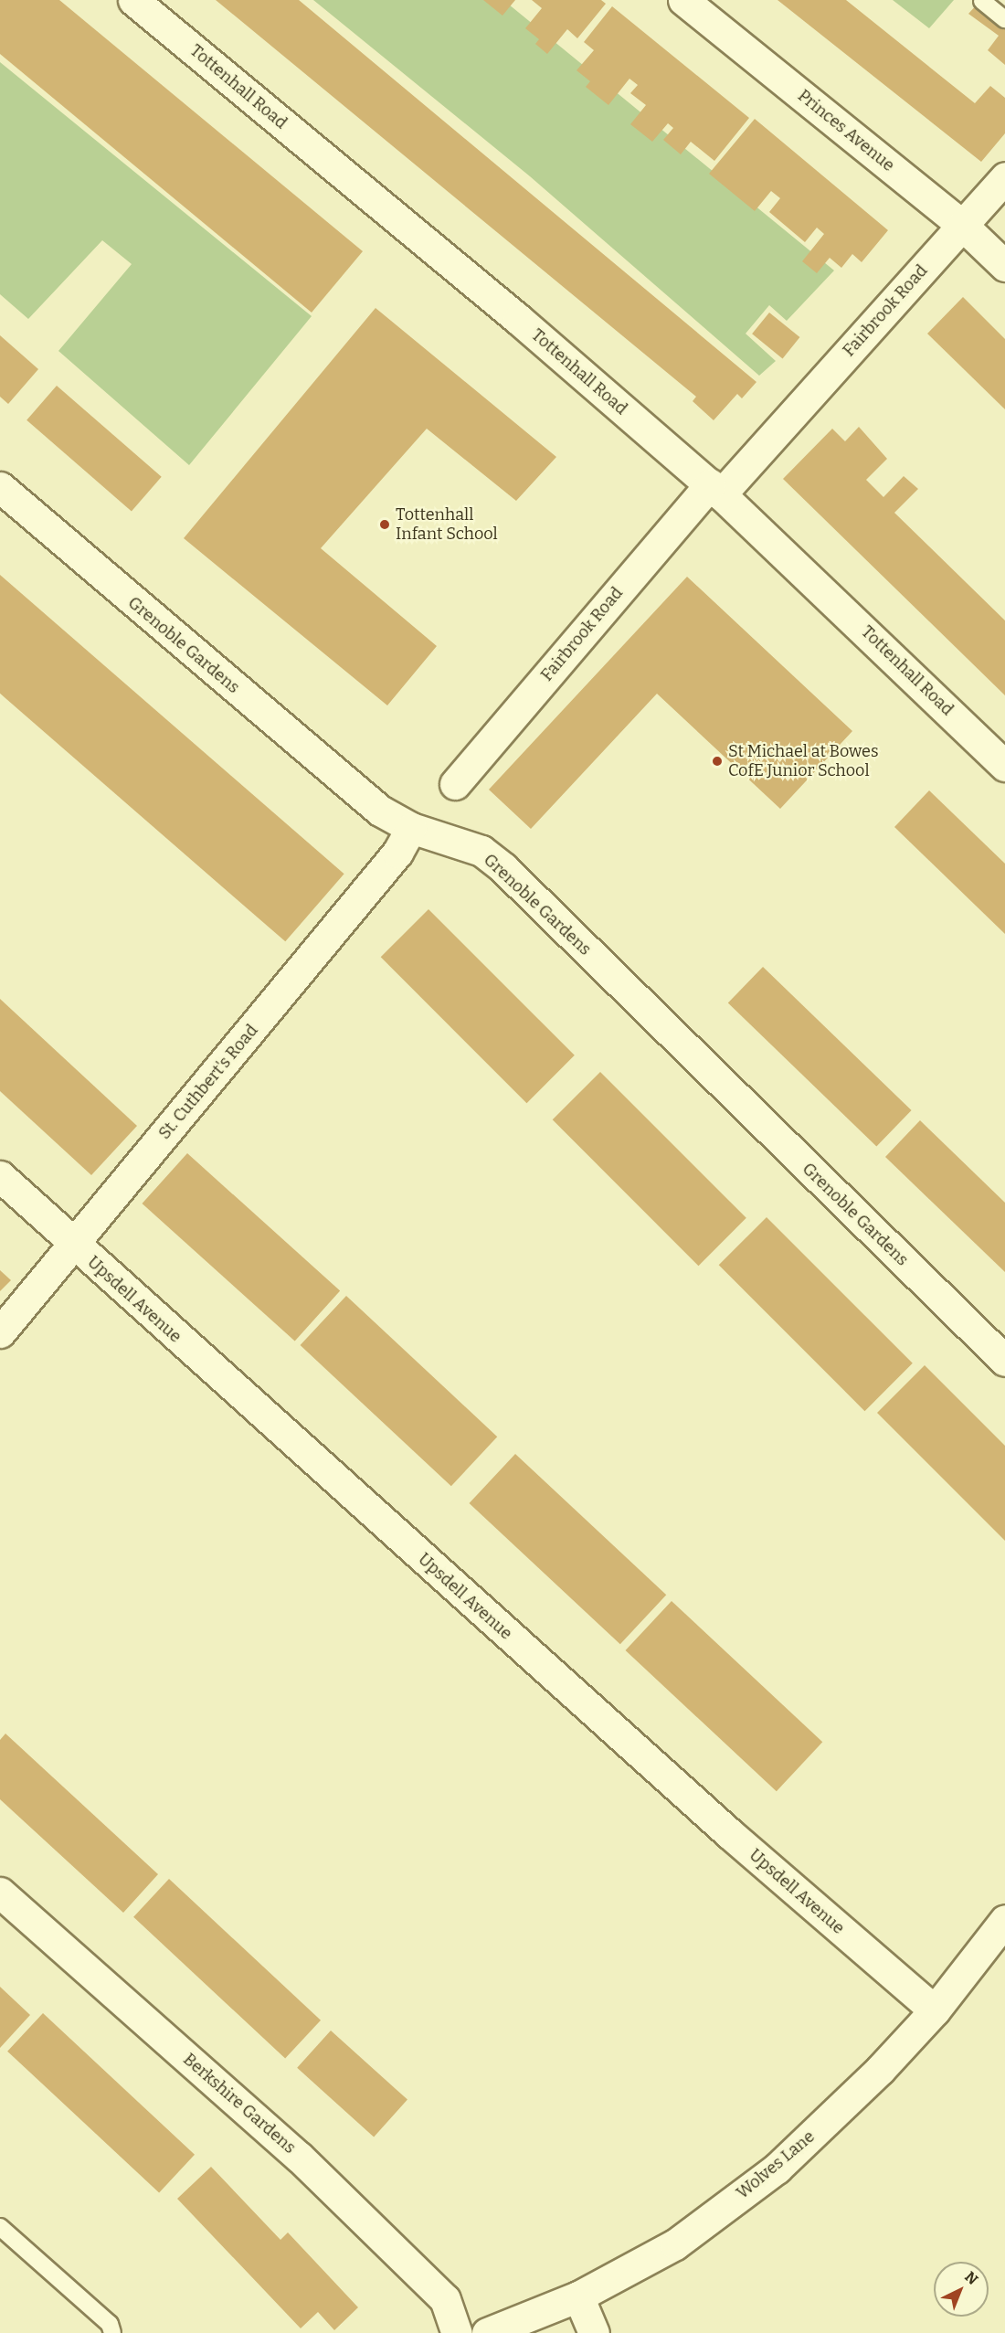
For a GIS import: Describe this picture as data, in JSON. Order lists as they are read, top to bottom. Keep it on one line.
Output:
{"streets":{"street":["Tottenhall Road","Princes Avenue","Fairbrook Road","Grenoble Gardens","St. Cuthbert's Road","Upsdell Avenue","Berkshire Gardens","Wolves Lane"]},"crossings":[["Tottenhall Road","Fairbrook Road"],["Princes Avenue","Fairbrook Road"],["Grenoble Gardens","St. Cuthbert's Road"],["St. Cuthbert's Road","Upsdell Avenue"],["Upsdell Avenue","Wolves Lane"]],"places":["Tottenhall Infant School","St Michael at Bowes CofE Junior School"],"north":"top right"}
